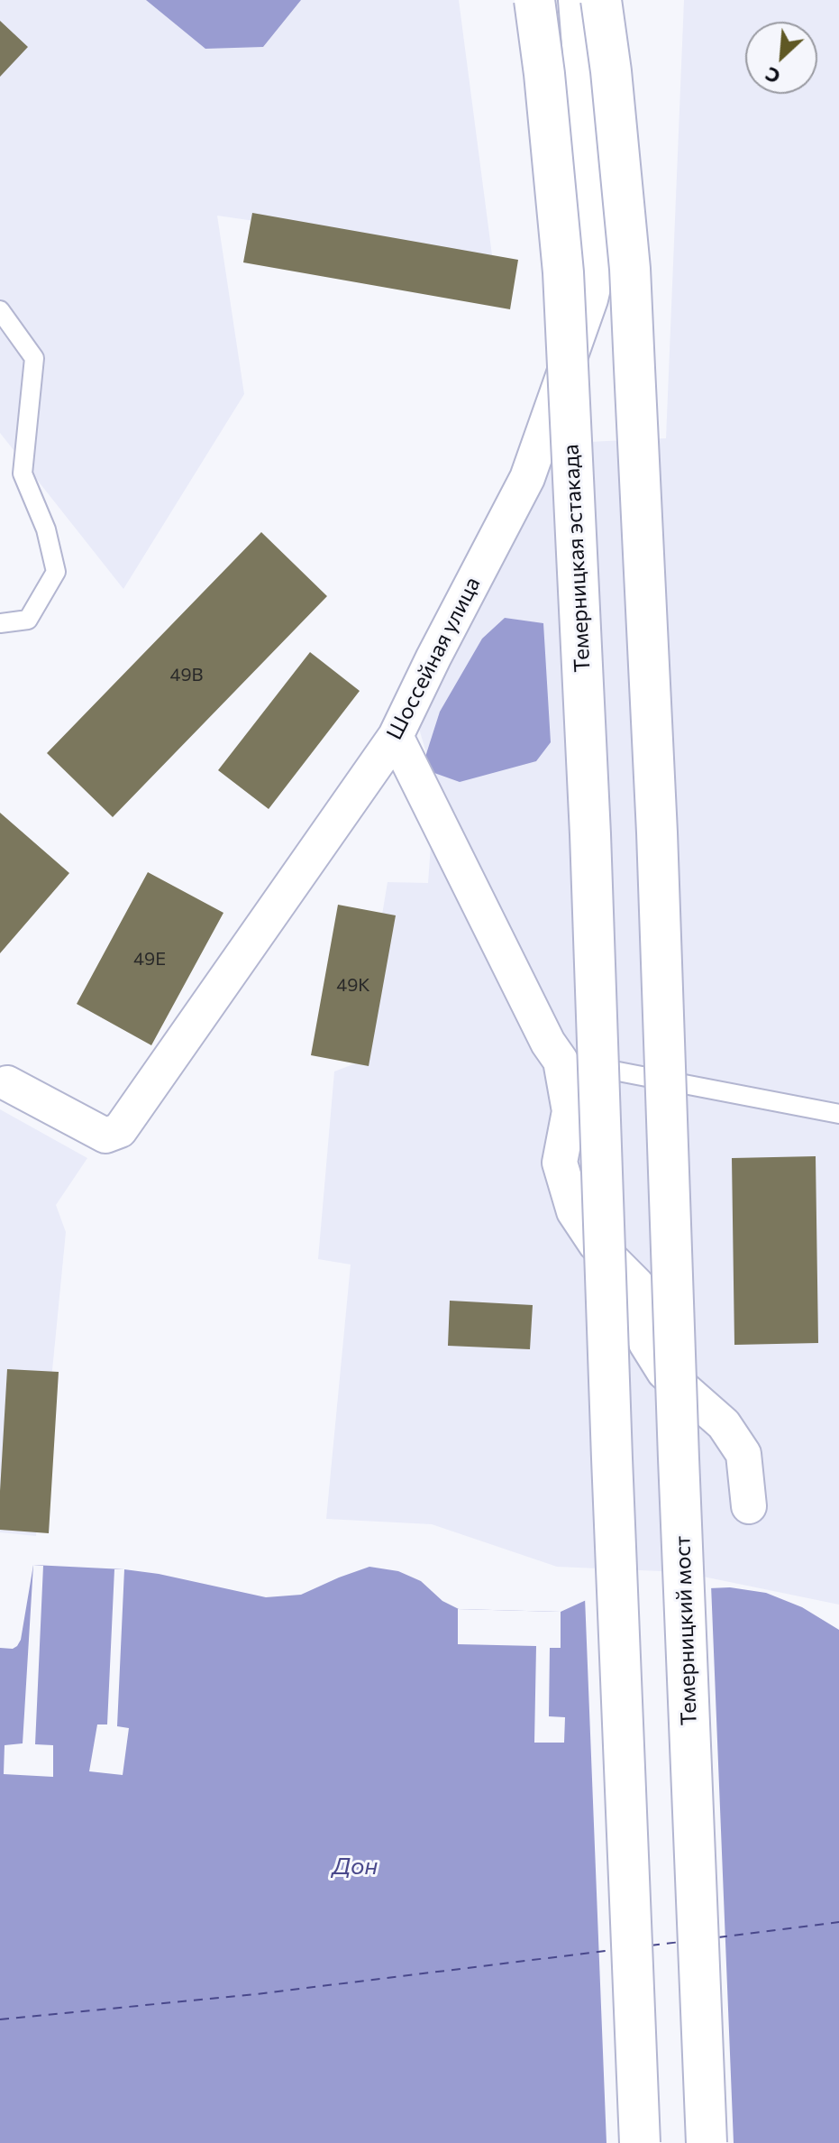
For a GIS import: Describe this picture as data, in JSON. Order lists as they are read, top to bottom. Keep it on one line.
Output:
{"streets":{"main road":["Темерницкая эстакада","Темерницкий мост"],"street":["Шоссейная улица"]},"water":["Дон"],"house_numbers":["49В","49Е","49К"],"north":"bottom left"}
